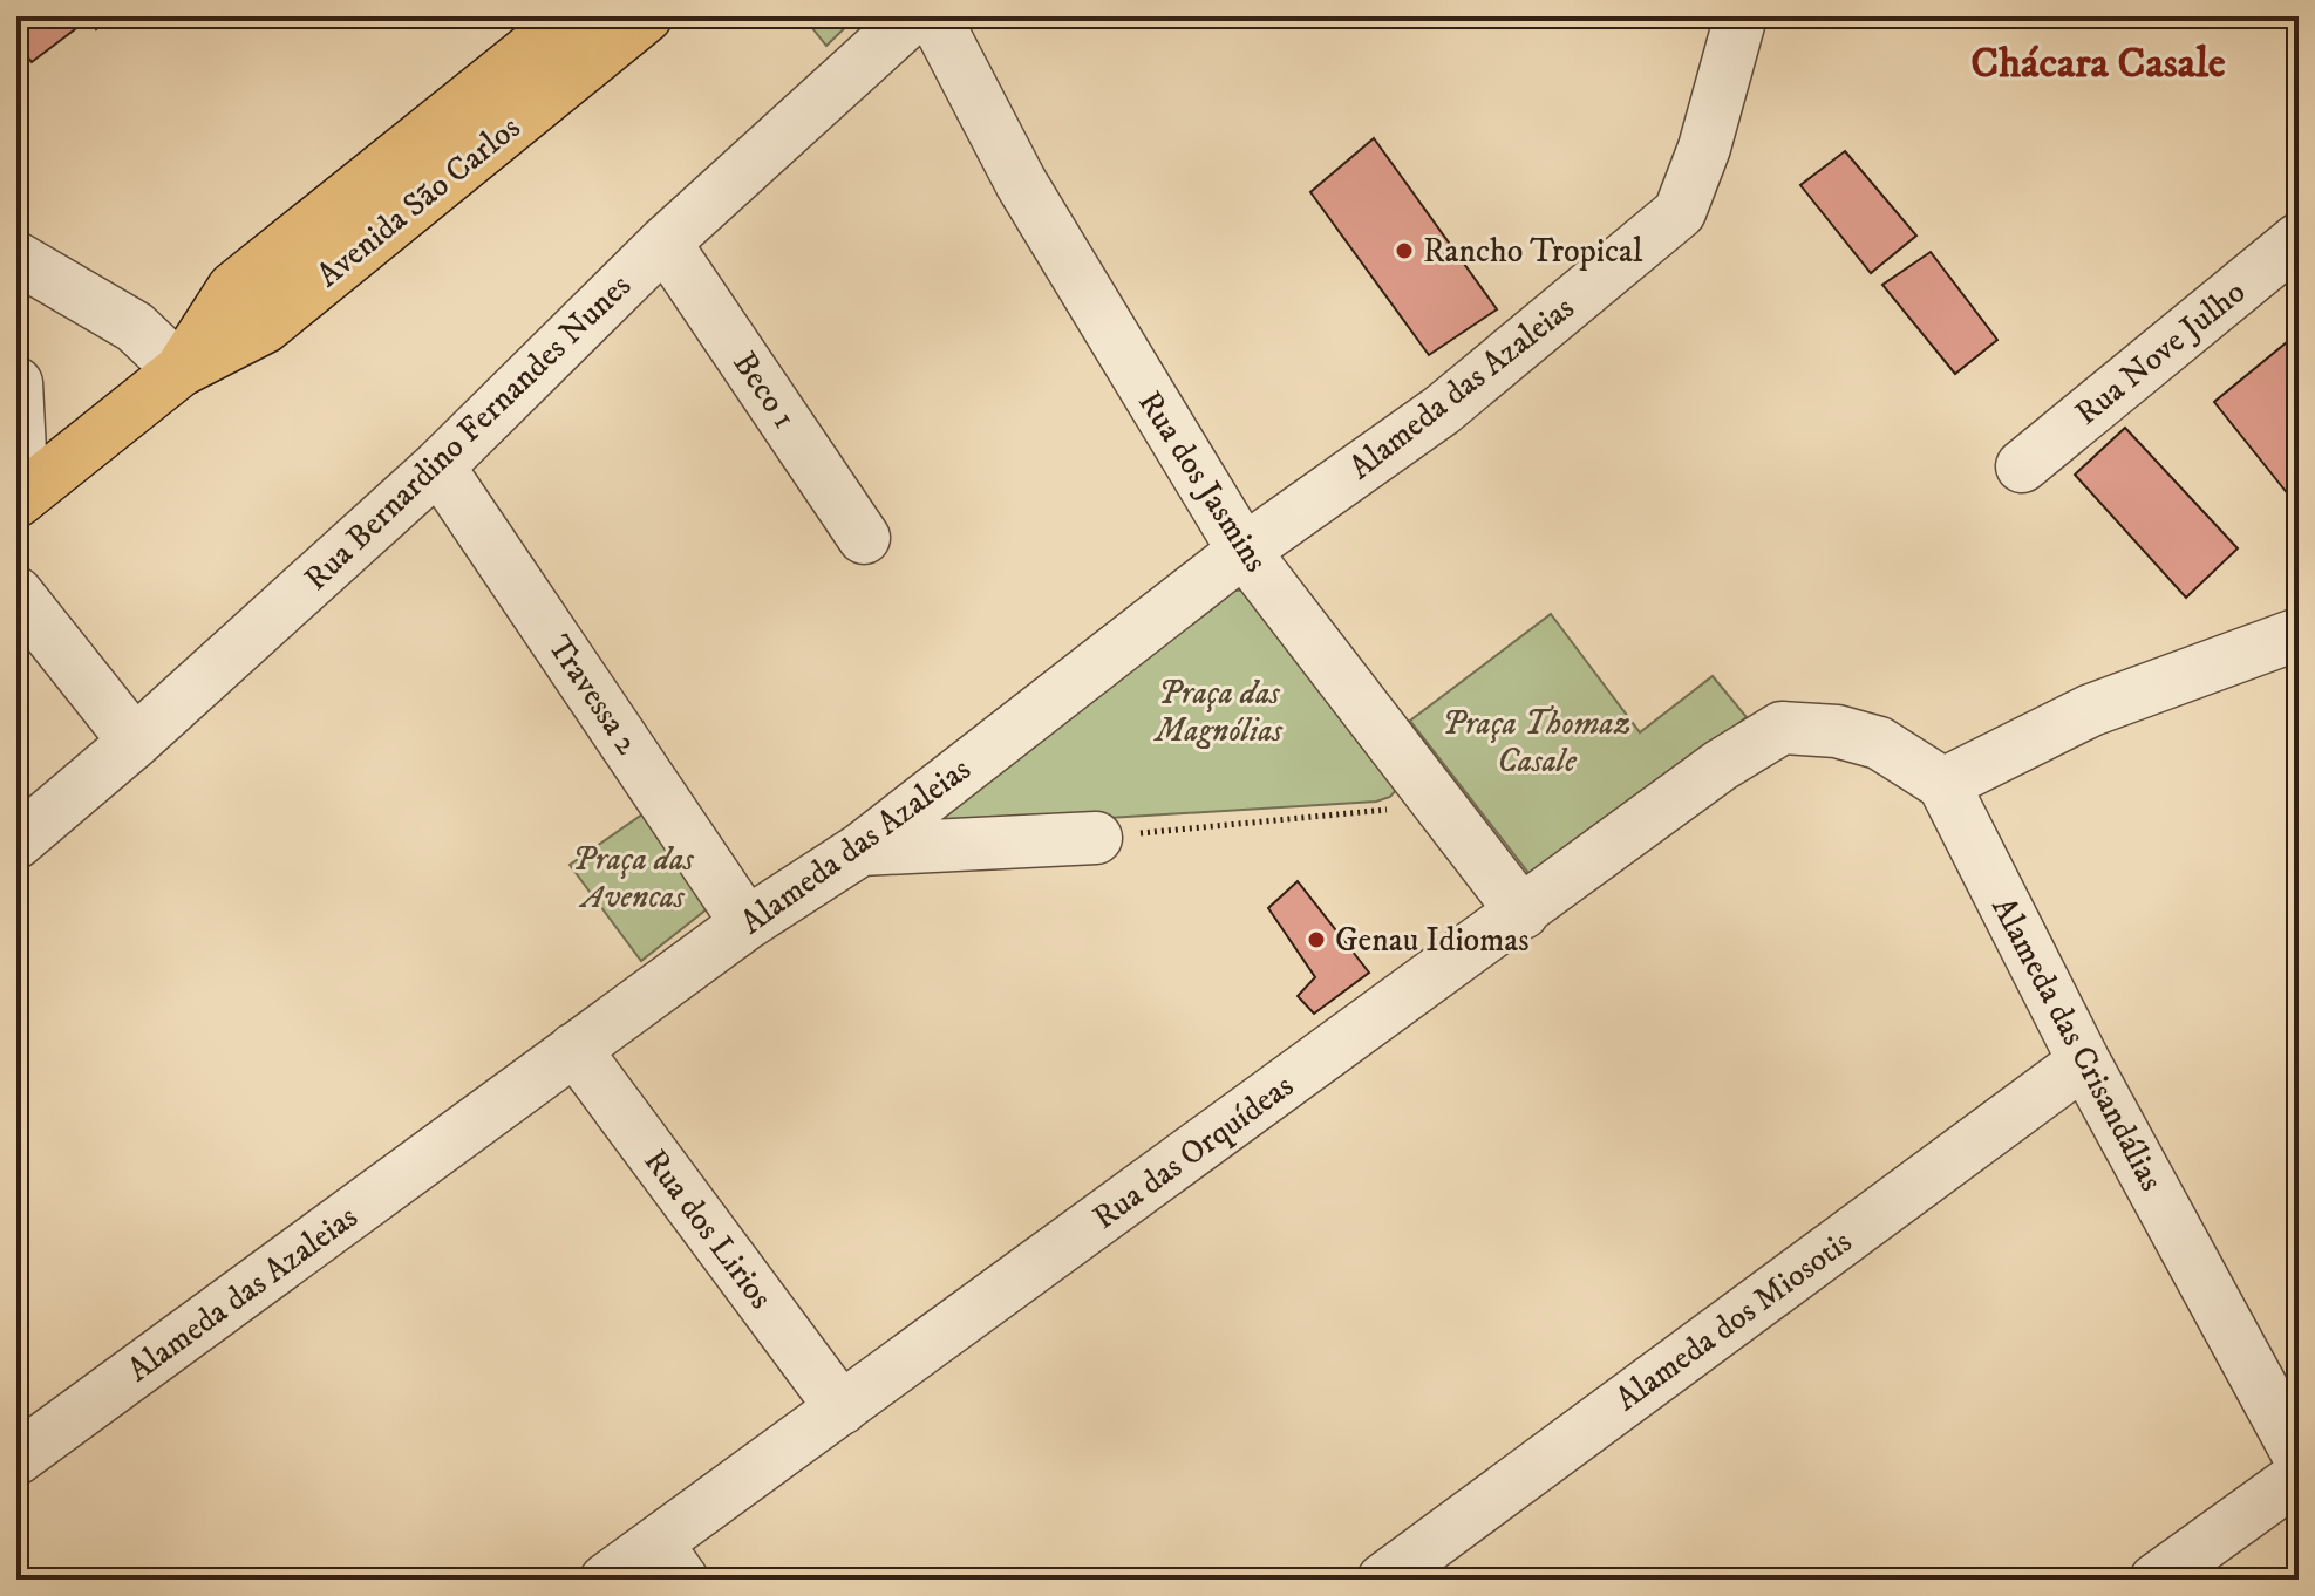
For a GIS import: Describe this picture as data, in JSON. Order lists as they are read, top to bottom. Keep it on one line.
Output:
{"streets":{"main road":["Avenida São Carlos"],"street":["Rua Nove Julho","Alameda das Azaleias","Beco 1","Rua Bernardino Fernandes Nunes","Rua dos Jasmins","Travessa 2","Alameda das Crisandálias","Rua das Orquídeas","Rua dos Lirios","Alameda dos Miosotis"]},"crossings":[["Alameda das Azaleias","Rua dos Jasmins"],["Alameda das Azaleias","Travessa 2"],["Alameda das Azaleias","Rua dos Lirios"],["Beco 1","Rua Bernardino Fernandes Nunes"],["Rua Bernardino Fernandes Nunes","Travessa 2"],["Rua dos Jasmins","Rua das Orquídeas"],["Alameda das Crisandálias","Rua das Orquídeas"],["Alameda das Crisandálias","Alameda dos Miosotis"],["Rua das Orquídeas","Rua dos Lirios"]],"districts":["Chácara Casale"],"parks":["Praça das Magnólias","Praça Thomaz Casale","Praça das Avencas"],"places":["Rancho Tropical","Genau Idiomas"]}
